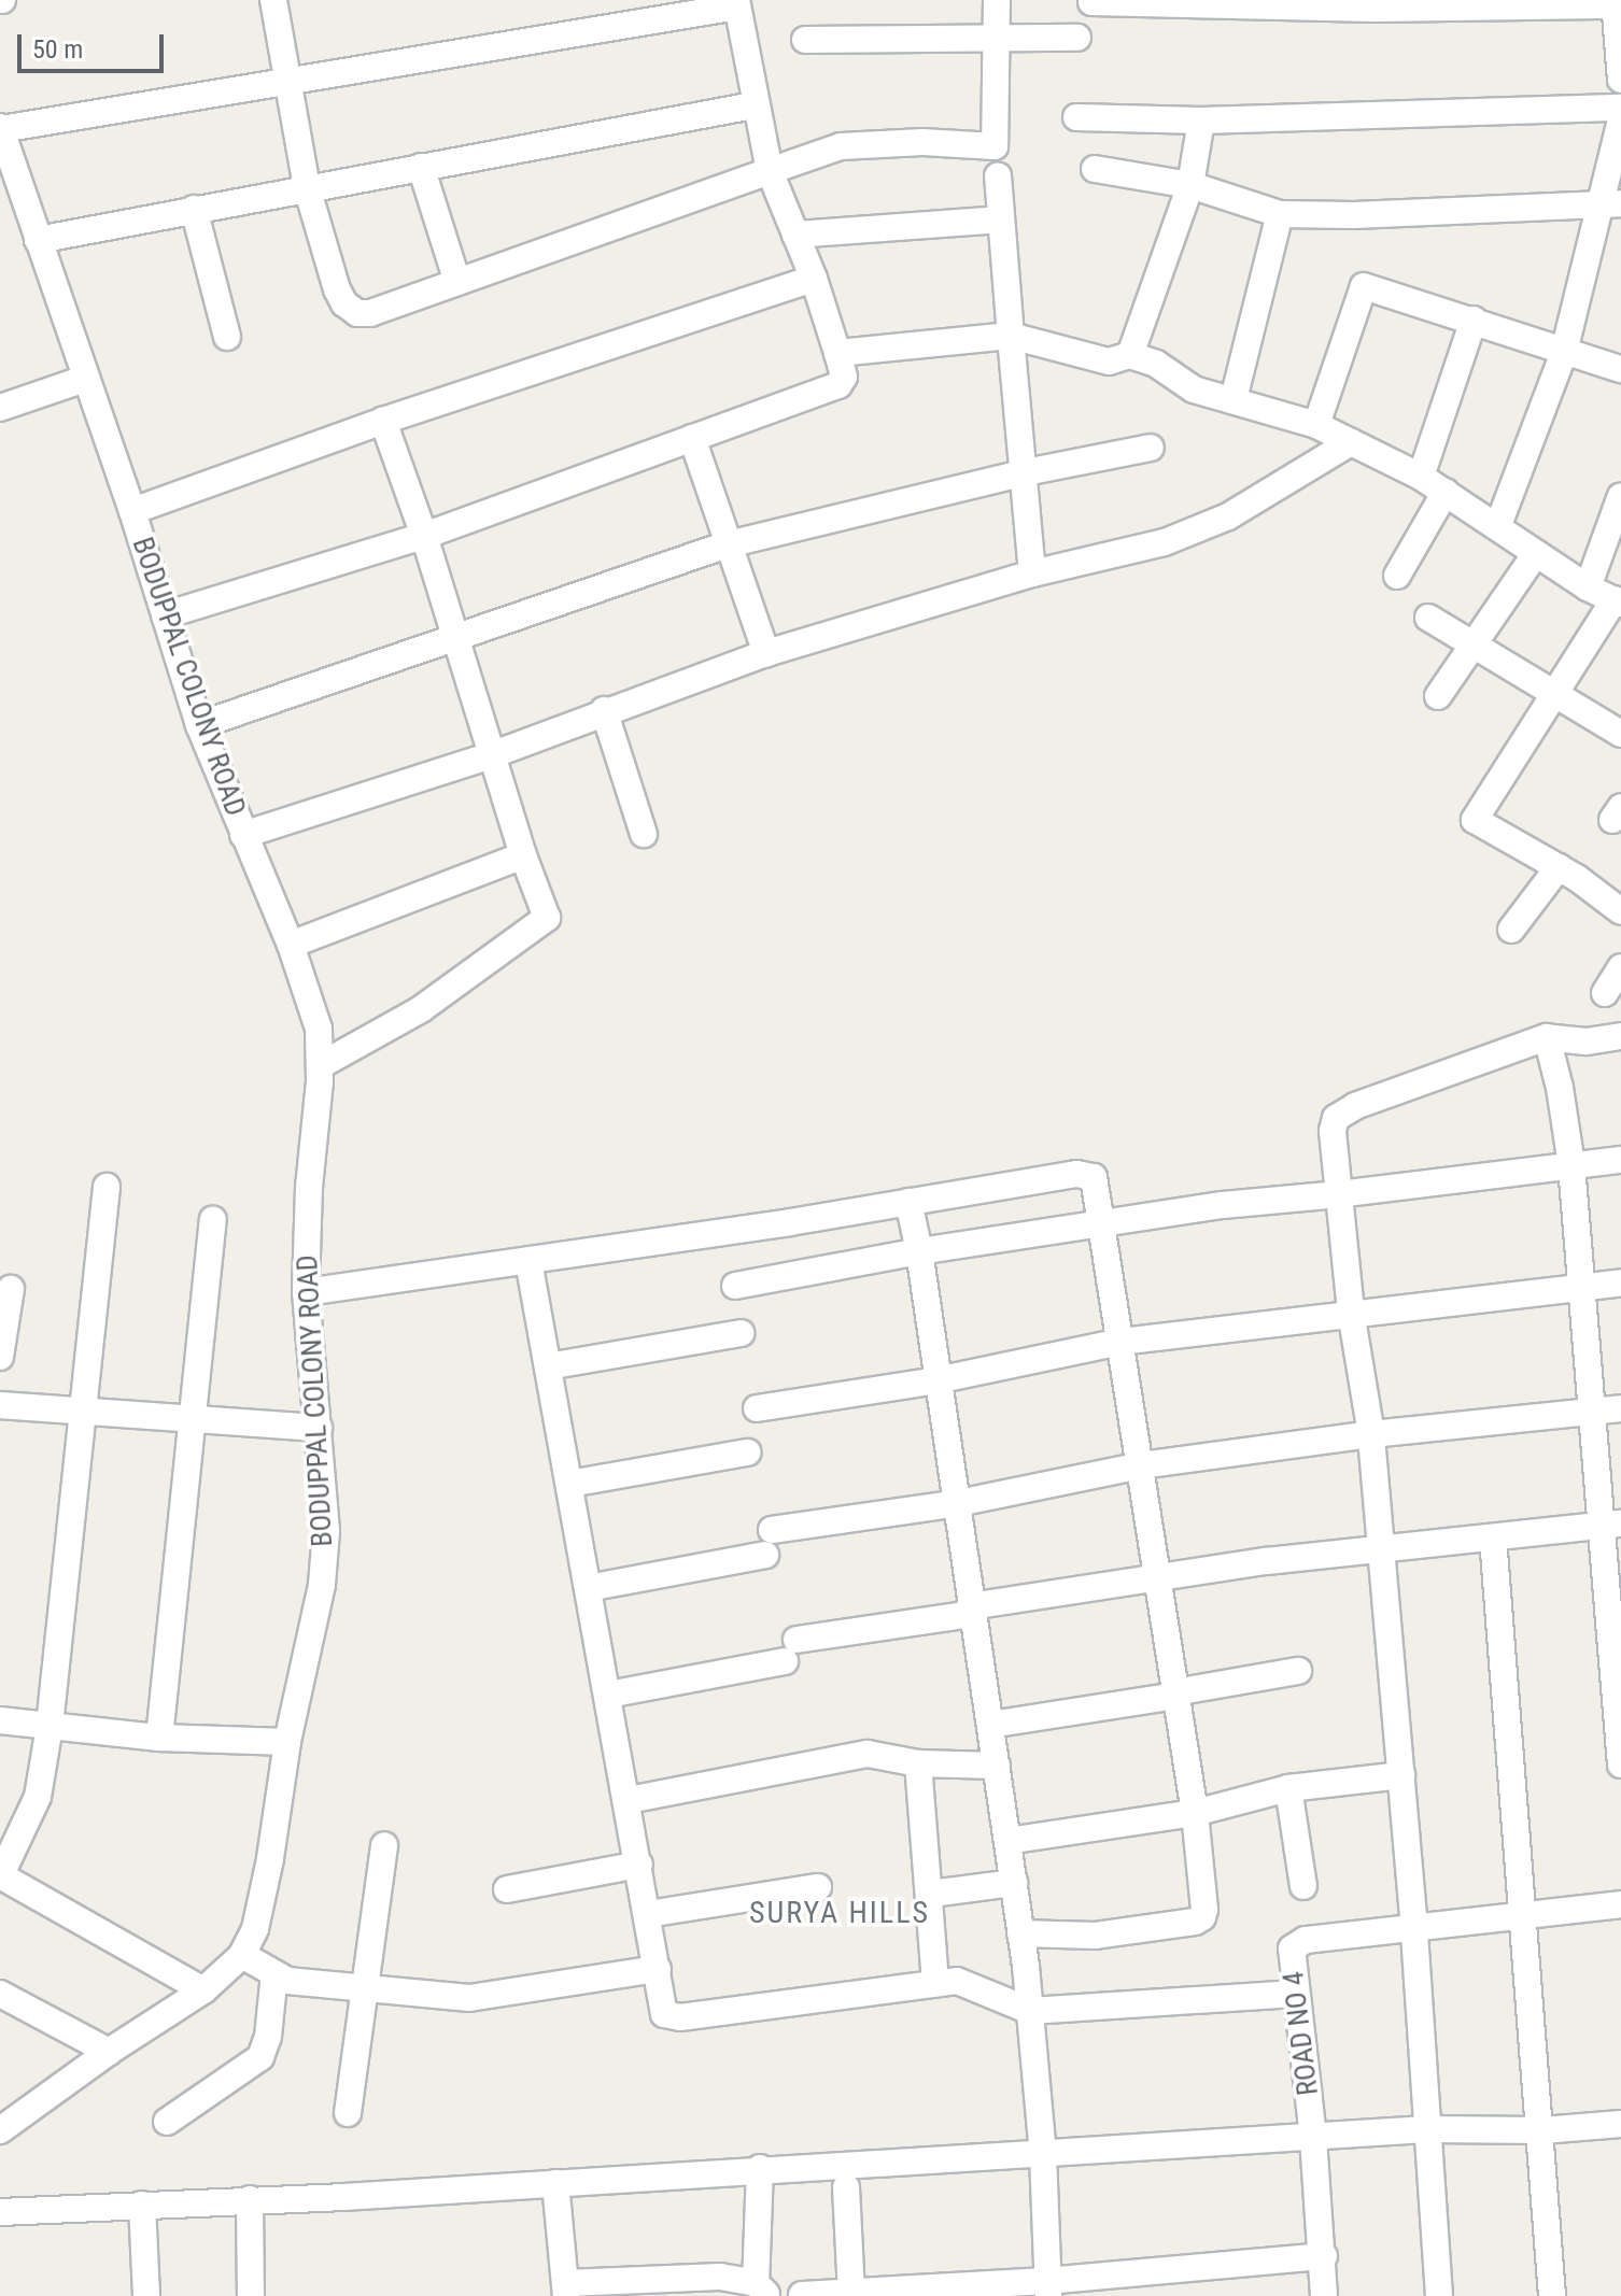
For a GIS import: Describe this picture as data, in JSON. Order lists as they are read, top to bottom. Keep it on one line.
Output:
{"streets":{"street":["BODUPPAL COLONY ROAD","ROAD NO 4"]},"districts":["SURYA HILLS"],"scale_bar":"50 m"}
